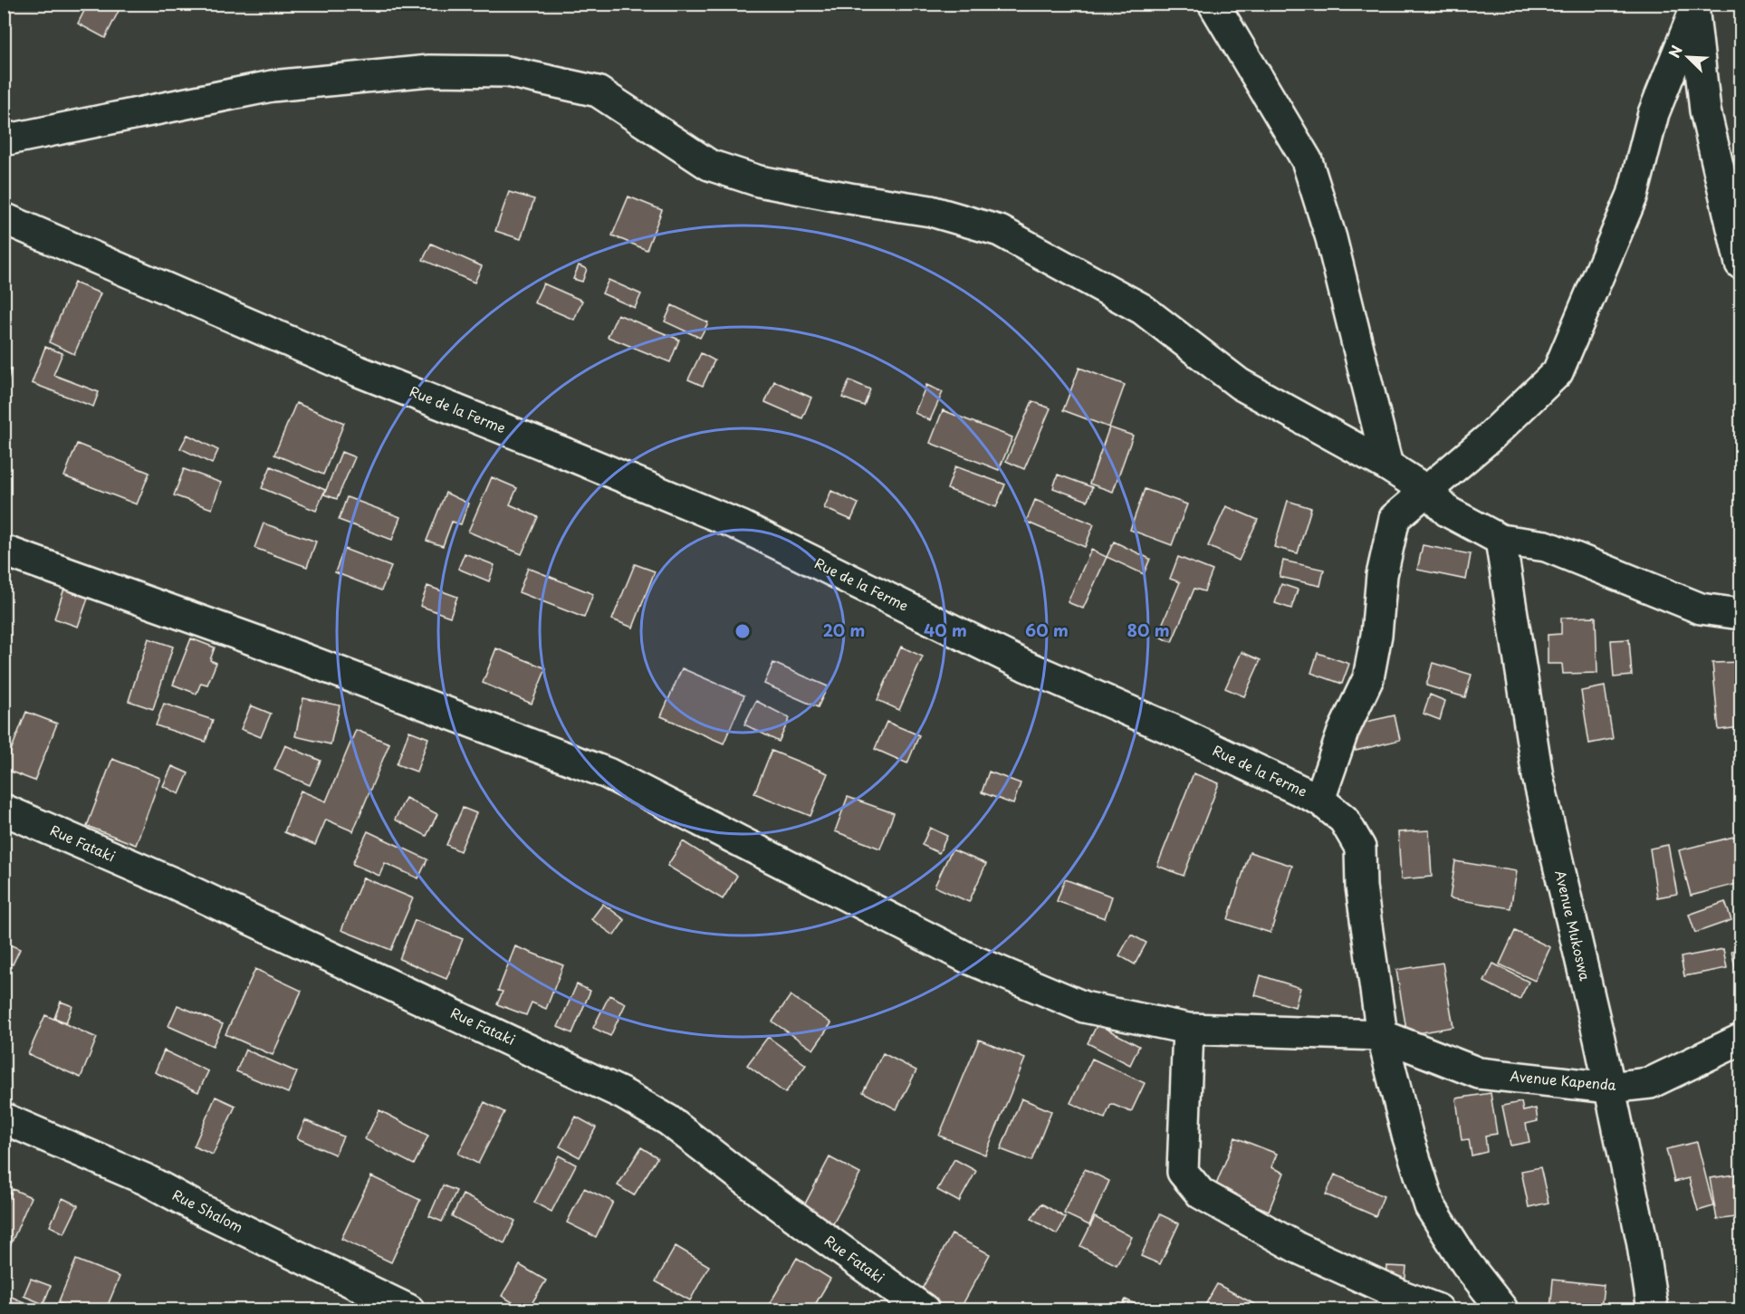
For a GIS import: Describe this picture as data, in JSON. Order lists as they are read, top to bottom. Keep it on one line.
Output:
{"streets":{"street":["Rue de la Ferme","Rue Fataki","Avenue Mukoswa","Avenue Kapenda","Rue Shalom"]},"crossings":[["Rue de la Ferme","Avenue Kapenda"],["Avenue Mukoswa","Avenue Kapenda"]],"north":"top left","rings":["20 m","40 m","60 m","80 m"]}
